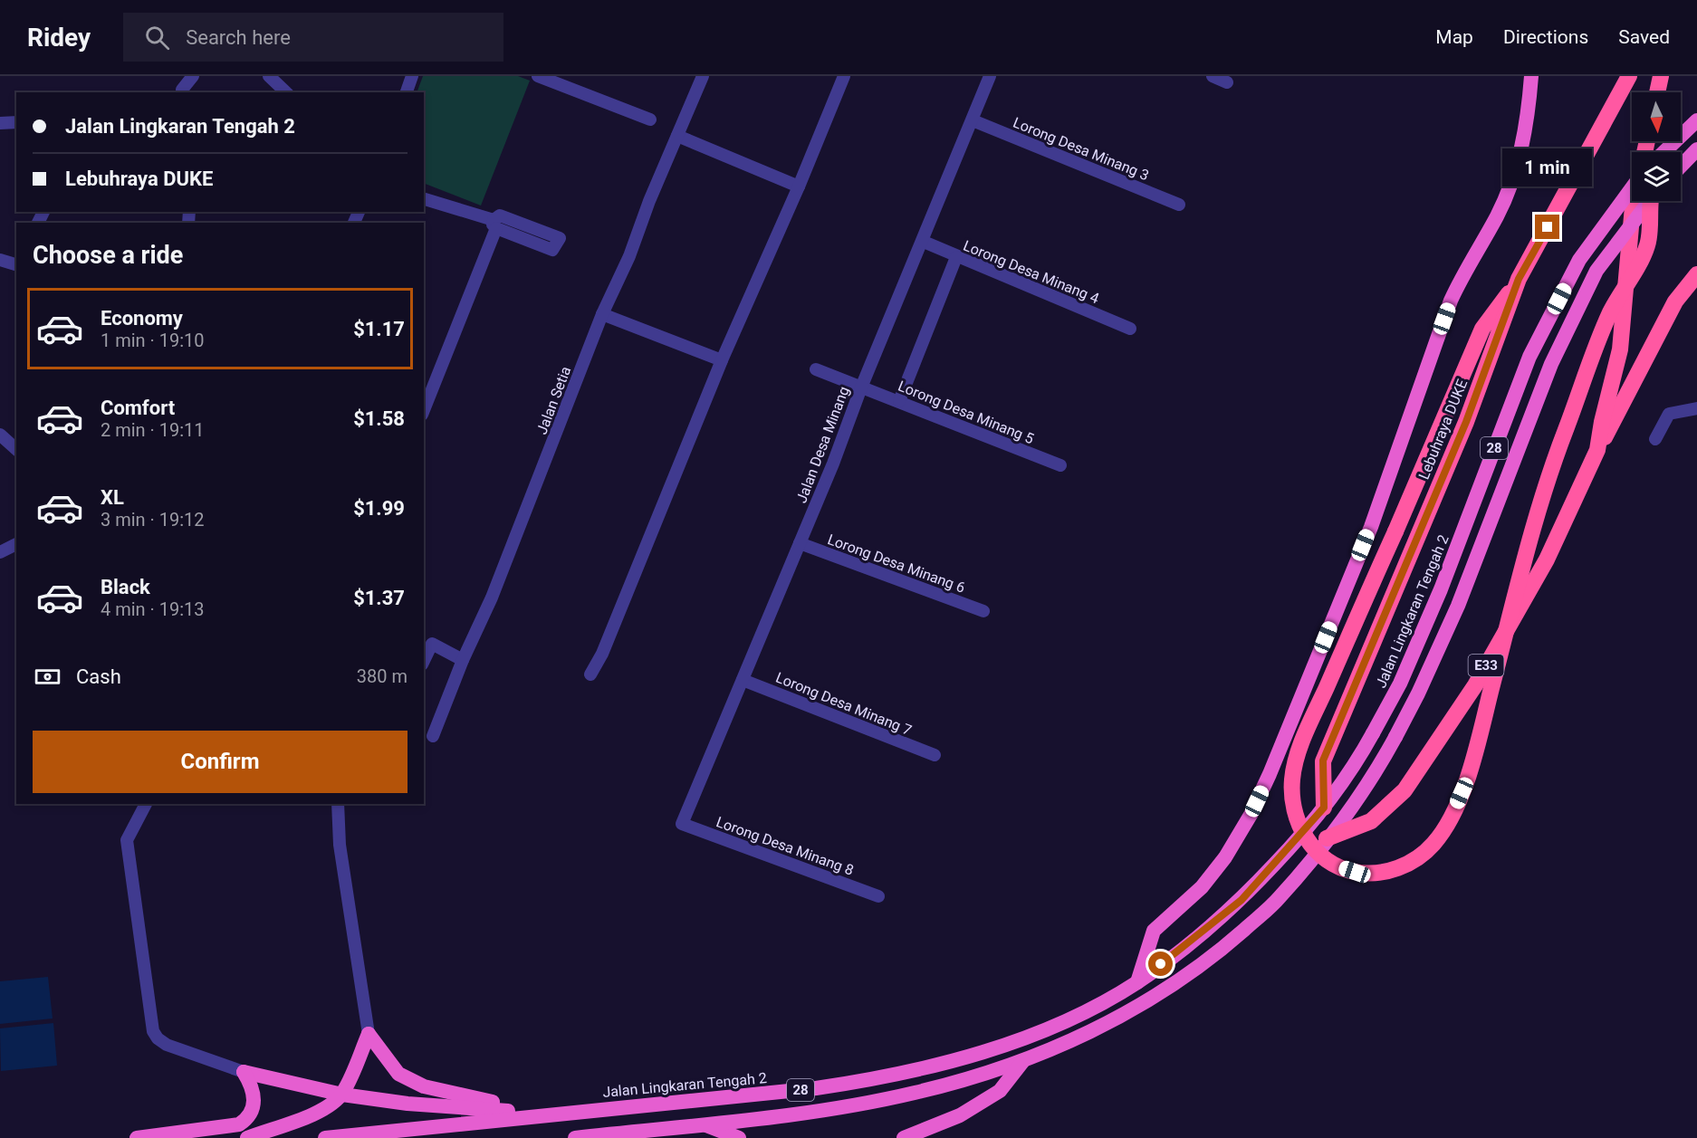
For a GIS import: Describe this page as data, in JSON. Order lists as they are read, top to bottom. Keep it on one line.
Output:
{"streets":{"highway":["Lebuhraya DUKE","28","Jalan Lingkaran Tengah 2","E33"],"street":["Lorong Desa Minang 3","Lorong Desa Minang 4","Jalan Setia","Lorong Desa Minang 5","Jalan Desa Minang","Lorong Desa Minang 6","Lorong Desa Minang 7","Lorong Desa Minang 8"]},"crossings":[["Lorong Desa Minang 3","Jalan Desa Minang"],["Lorong Desa Minang 4","Jalan Desa Minang"],["Lorong Desa Minang 5","Jalan Desa Minang"],["Lebuhraya DUKE","Jalan Lingkaran Tengah 2"],["Jalan Desa Minang","Lorong Desa Minang 6"],["Jalan Desa Minang","Lorong Desa Minang 7"],["Jalan Desa Minang","Lorong Desa Minang 8"],["28","E33"]],"north":"bottom","page":{"header":"Ridey","search":"Search here","nav":["Map","Directions","Saved"],"banner":["Jalan Lingkaran Tengah 2","Lebuhraya DUKE"],"bubble":"1 min","heading":"Choose a ride","list":[{"name":"Economy","note":"1 min · 19:10","value":"$1.17"},{"name":"Comfort","note":"2 min · 19:11","value":"$1.58"},{"name":"XL","note":"3 min · 19:12","value":"$1.99"},{"name":"Black","note":"4 min · 19:13","value":"$1.37"}],"pay":["Cash","380 m"],"buttons":"Confirm"}}
